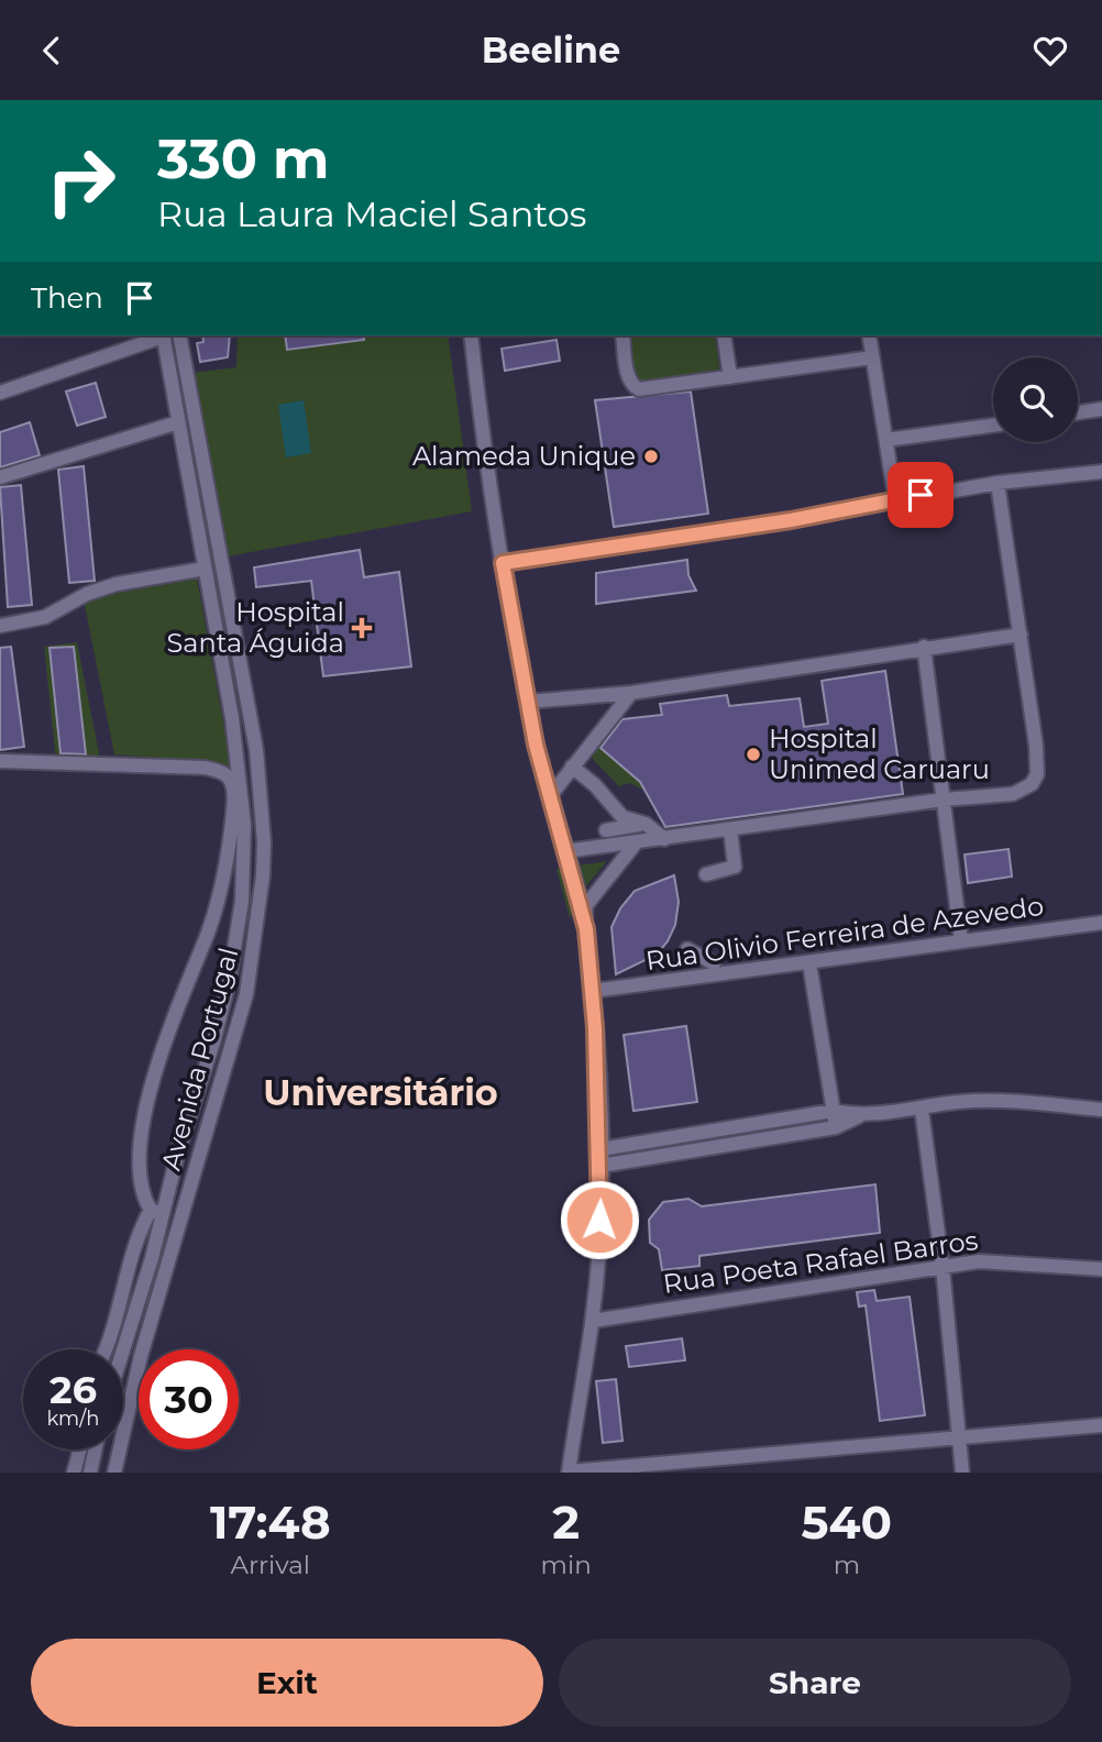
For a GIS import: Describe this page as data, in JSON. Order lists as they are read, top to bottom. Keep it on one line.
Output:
{"streets":{"street":["Rua Olivio Ferreira de Azevedo","Avenida Portugal","Rua Poeta Rafael Barros"]},"districts":["Universitário"],"places":{"other":["Alameda Unique","Hospital Unimed Caruaru"],"health":["Hospital Santa Águida"]},"page":{"header":"Beeline","turn":["330 m","Rua Laura Maciel Santos"],"then":"Then","speed":"26 km/h","limit":"30","eta":["17:48","Arrival","2","min","540","m"],"buttons":["Exit","Share"]}}
